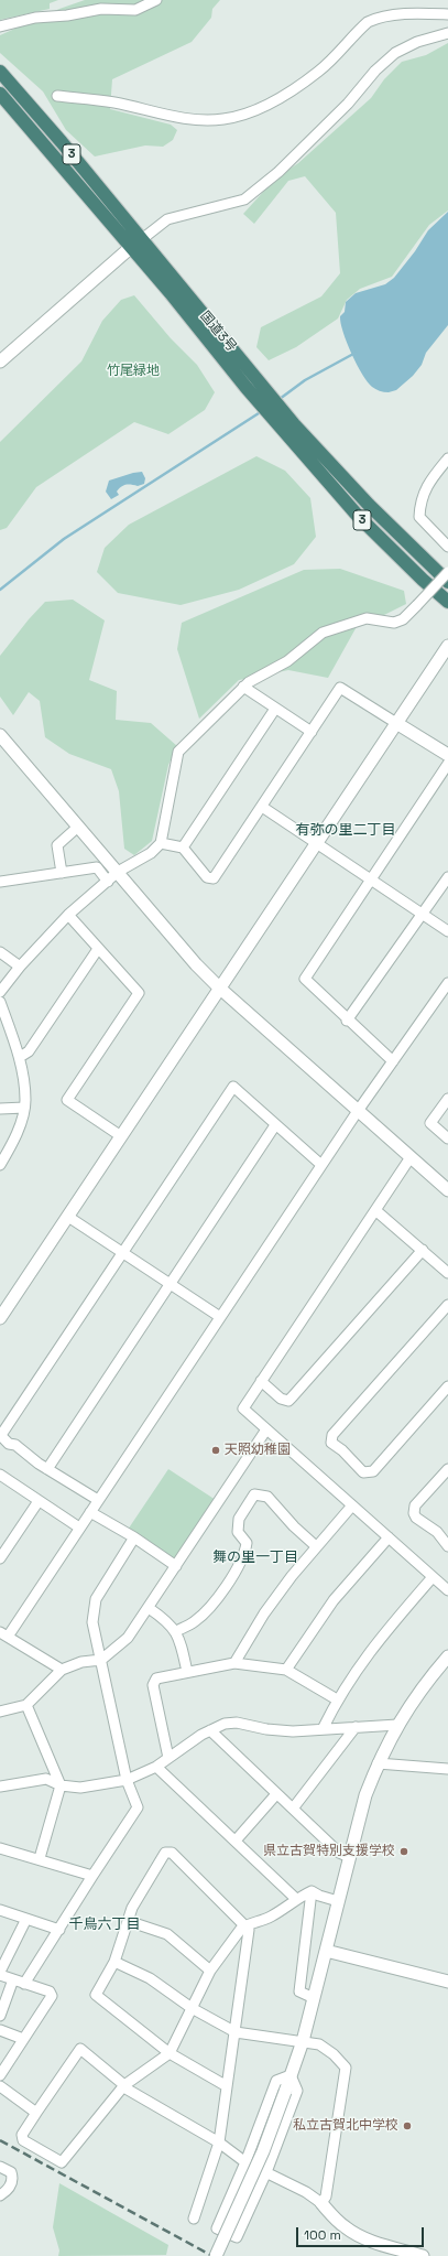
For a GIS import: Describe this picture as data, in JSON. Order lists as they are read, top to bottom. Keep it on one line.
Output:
{"streets":{"highway":["3","国道3号"]},"districts":["有弥の里二丁目","舞の里一丁目","千鳥六丁目"],"parks":["竹尾緑地"],"places":["天照幼稚園","県立古賀特別支援学校","私立古賀北中学校"],"scale_bar":"100 m"}
